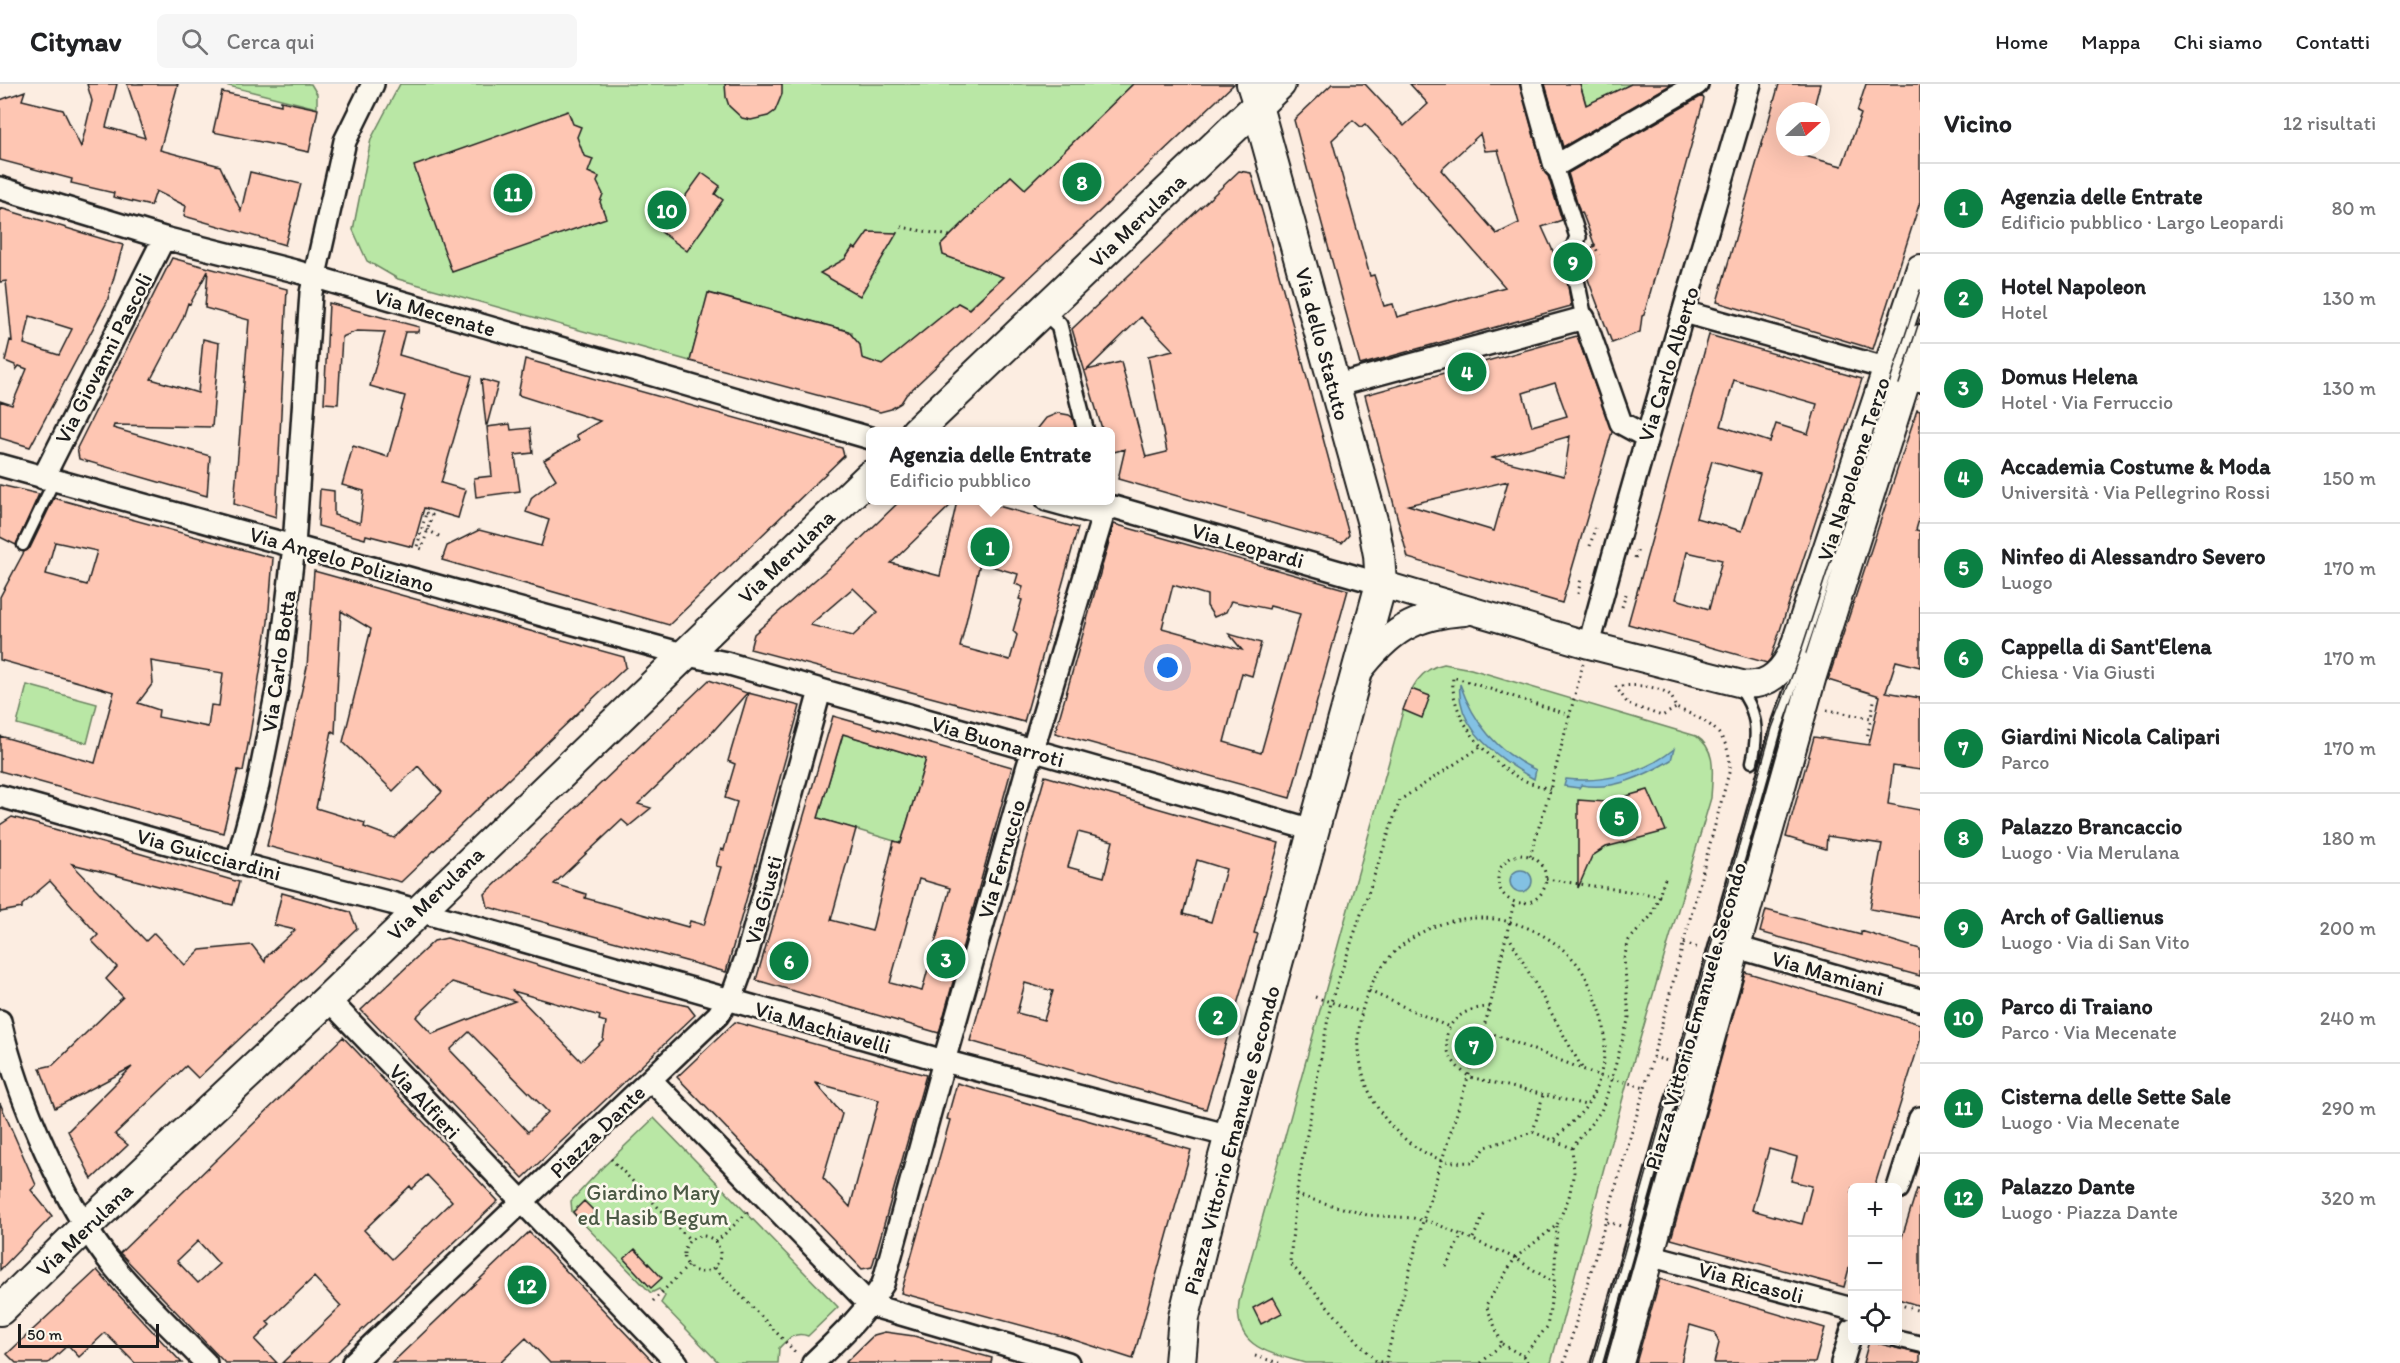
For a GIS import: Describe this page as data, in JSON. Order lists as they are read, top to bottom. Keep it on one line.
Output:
{"streets":{"main road":["Via Merulana","Via dello Statuto","Via Napoleone Terzo","Piazza Vittorio Emanuele Secondo"],"street":["Via Mecenate","Via Giovanni Pascoli","Via Carlo Alberto","Via Leopardi","Via Angelo Poliziano","Via Carlo Botta","Via Buonarroti","Via Guicciardini","Via Ferruccio","Via Giusti","Via Mamiani","Via Machiavelli","Via Alfieri","Piazza Dante","Via Ricasoli"]},"crossings":[["Via Merulana","Via dello Statuto"],["Via Merulana","Via Angelo Poliziano"],["Via Merulana","Via Buonarroti"],["Via Merulana","Via Guicciardini"],["Via Merulana","Via Machiavelli"],["Via Merulana","Via Alfieri"],["Via Mecenate","Via Giovanni Pascoli"],["Via Mecenate","Via Carlo Botta"],["Via dello Statuto","Via Leopardi"],["Via dello Statuto","Piazza Vittorio Emanuele Secondo"],["Via Giovanni Pascoli","Via Angelo Poliziano"],["Via Carlo Alberto","Piazza Vittorio Emanuele Secondo"],["Via Napoleone Terzo","Piazza Vittorio Emanuele Secondo"],["Via Leopardi","Via Ferruccio"],["Via Leopardi","Piazza Vittorio Emanuele Secondo"],["Via Angelo Poliziano","Via Carlo Botta"],["Via Angelo Poliziano","Via Buonarroti"],["Via Carlo Botta","Via Guicciardini"],["Via Buonarroti","Via Ferruccio"],["Via Buonarroti","Via Giusti"],["Via Buonarroti","Piazza Vittorio Emanuele Secondo"],["Via Guicciardini","Via Machiavelli"],["Via Ferruccio","Via Machiavelli"],["Via Ferruccio","Piazza Dante"],["Via Giusti","Via Machiavelli"],["Via Giusti","Piazza Dante"],["Via Mamiani","Piazza Vittorio Emanuele Secondo"],["Piazza Vittorio Emanuele Secondo","Via Machiavelli"],["Piazza Vittorio Emanuele Secondo","Via Ricasoli"],["Via Alfieri","Piazza Dante"]],"parks":["Giardino Mary ed Hasib Begum"],"scale_bar":"50 m","north":"right","page":{"header":"Citynav","search":"Cerca qui","nav":["Home","Mappa","Chi siamo","Contatti"],"heading":["Vicino","12 risultati"],"pins":["8","11","10","9","4","1","5","3","6","2","7","12"],"list":[{"mark":"1","name":"Agenzia delle Entrate","note":"Edificio pubblico · Largo Leopardi","value":"80 m"},{"mark":"2","name":"Hotel Napoleon","note":"Hotel","value":"130 m"},{"mark":"3","name":"Domus Helena","note":"Hotel · Via Ferruccio","value":"130 m"},{"mark":"4","name":"Accademia Costume & Moda","note":"Università · Via Pellegrino Rossi","value":"150 m"},{"mark":"5","name":"Ninfeo di Alessandro Severo","note":"Luogo","value":"170 m"},{"mark":"6","name":"Cappella di Sant'Elena","note":"Chiesa · Via Giusti","value":"170 m"},{"mark":"7","name":"Giardini Nicola Calipari","note":"Parco","value":"170 m"},{"mark":"8","name":"Palazzo Brancaccio","note":"Luogo · Via Merulana","value":"180 m"},{"mark":"9","name":"Arch of Gallienus","note":"Luogo · Via di San Vito","value":"200 m"},{"mark":"10","name":"Parco di Traiano","note":"Parco · Via Mecenate","value":"240 m"},{"mark":"11","name":"Cisterna delle Sette Sale","note":"Luogo · Via Mecenate","value":"290 m"},{"mark":"12","name":"Palazzo Dante","note":"Luogo · Piazza Dante","value":"320 m"}],"popup":["Agenzia delle Entrate","Edificio pubblico"],"map_buttons":["+","−"],"scale":"50 m"}}
